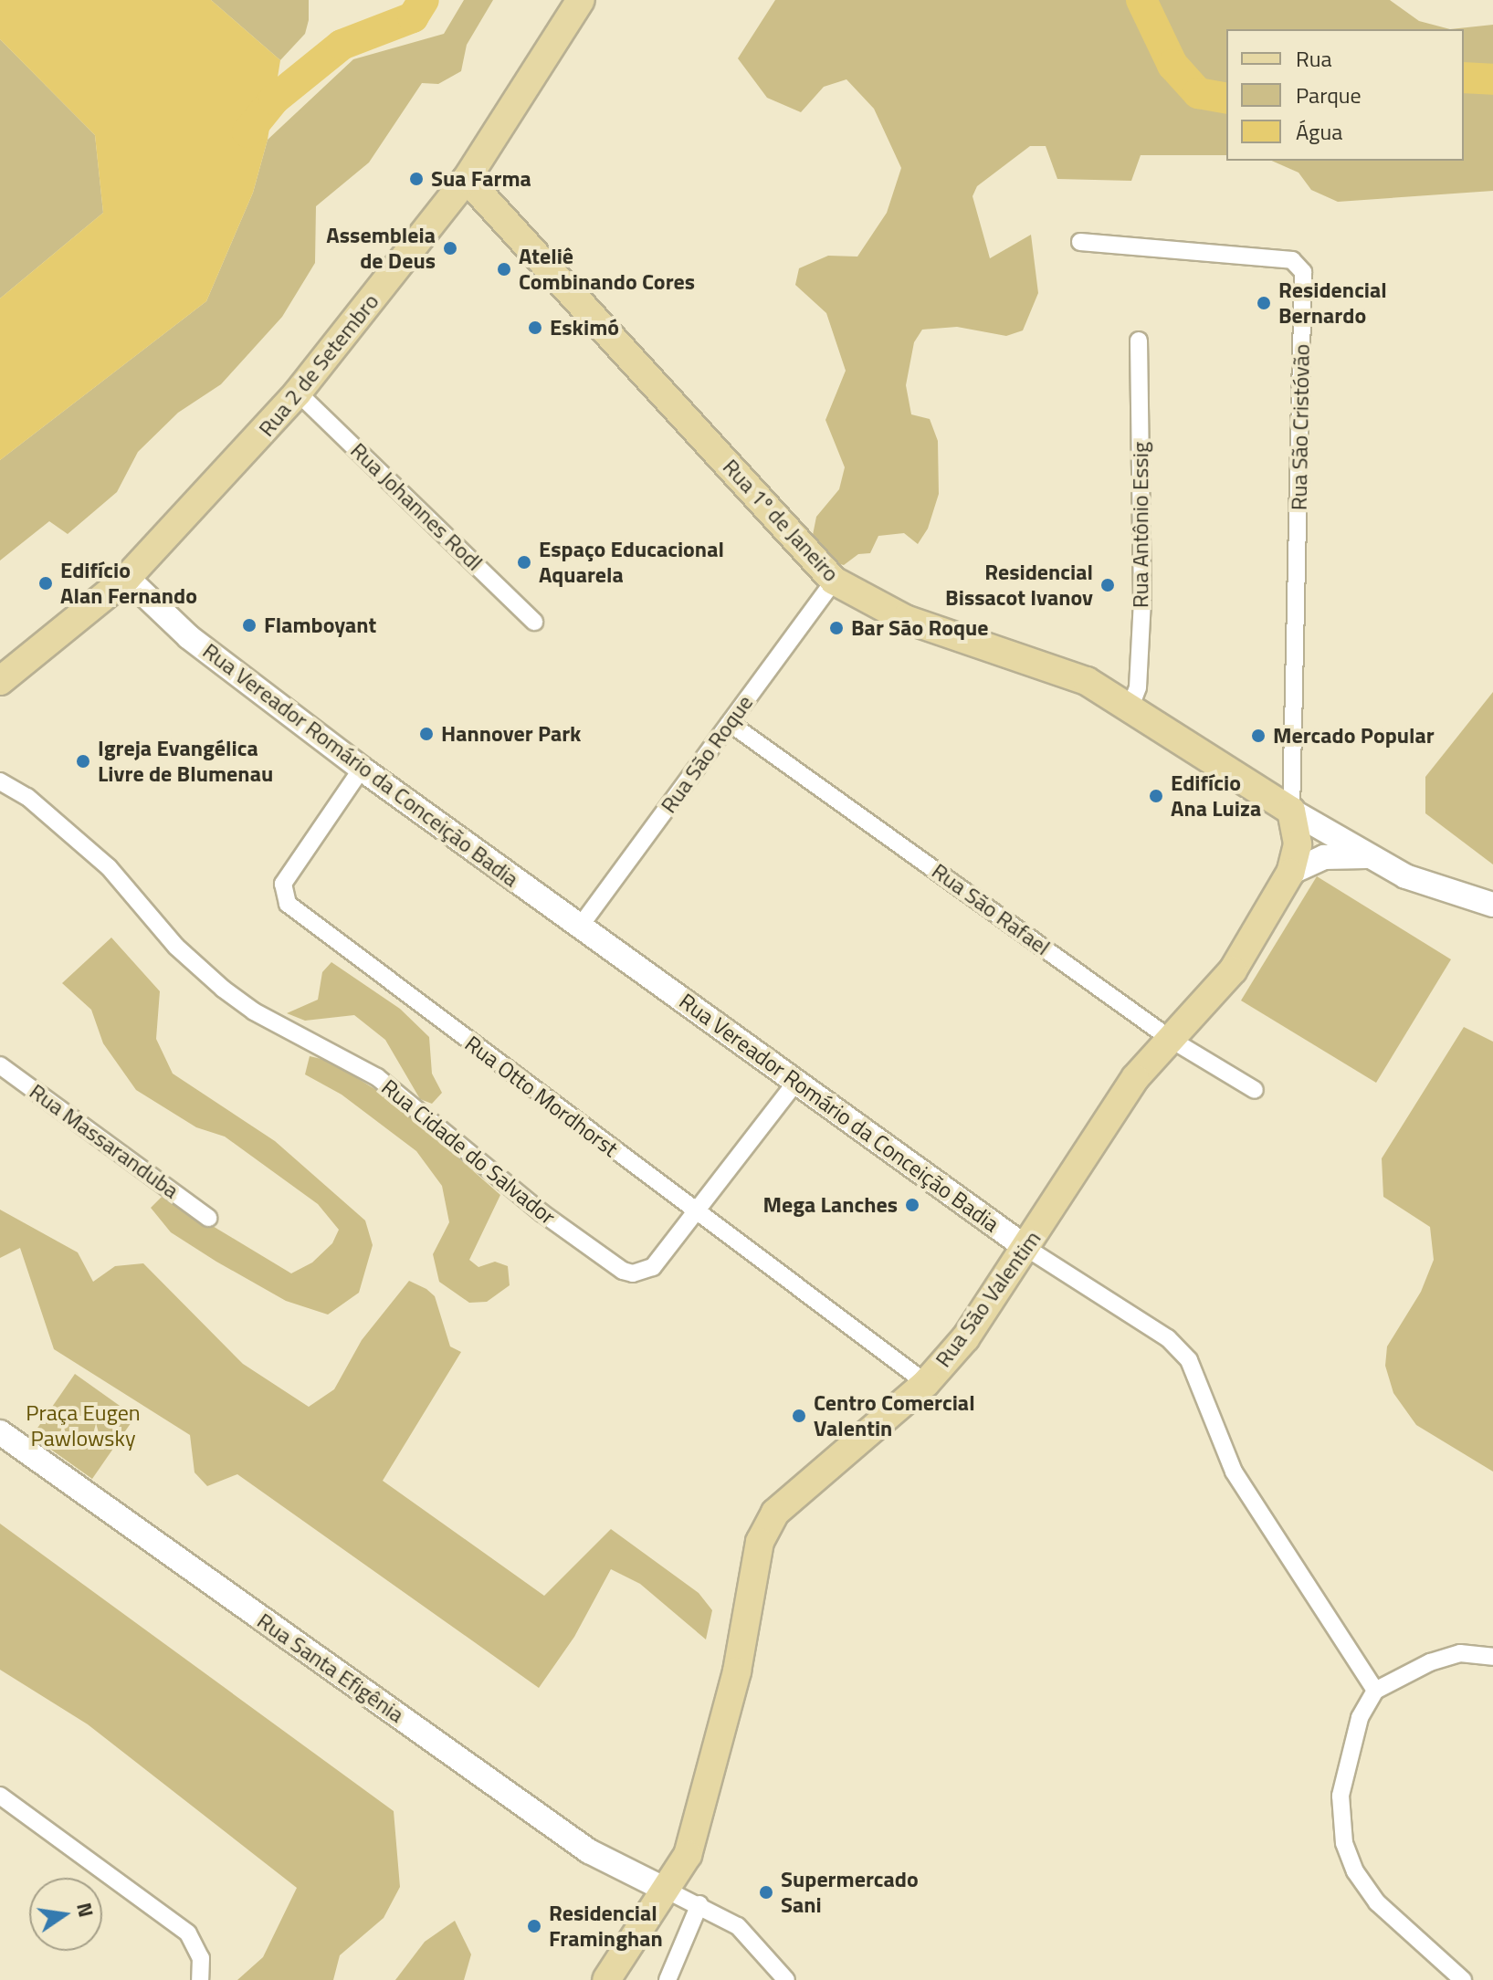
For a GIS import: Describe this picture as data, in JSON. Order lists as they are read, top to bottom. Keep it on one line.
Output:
{"streets":{"main road":["Rua 2 de Setembro","Rua 1º de Janeiro","Rua São Valentim"],"street":["Rua São Cristóvão","Rua Johannes Rodl","Rua Antônio Essig","Rua São Roque","Rua Vereador Romário da Conceição Badia","Rua São Rafael","Rua Otto Mordhorst","Rua Massaranduba","Rua Cidade do Salvador","Rua Santa Efigênia"]},"crossings":[["Rua 2 de Setembro","Rua Johannes Rodl"],["Rua 2 de Setembro","Rua 1º de Janeiro"],["Rua 2 de Setembro","Rua Vereador Romário da Conceição Badia"],["Rua São Cristóvão","Rua 1º de Janeiro"],["Rua São Cristóvão","Rua São Valentim"],["Rua 1º de Janeiro","Rua Antônio Essig"],["Rua 1º de Janeiro","Rua São Roque"],["Rua 1º de Janeiro","Rua São Valentim"],["Rua São Roque","Rua Vereador Romário da Conceição Badia"],["Rua São Roque","Rua São Rafael"],["Rua Vereador Romário da Conceição Badia","Rua Otto Mordhorst"],["Rua Vereador Romário da Conceição Badia","Rua Cidade do Salvador"],["Rua Vereador Romário da Conceição Badia","Rua São Valentim"],["Rua São Rafael","Rua São Valentim"],["Rua Otto Mordhorst","Rua Cidade do Salvador"],["Rua Otto Mordhorst","Rua São Valentim"],["Rua São Valentim","Rua Santa Efigênia"]],"parks":["Praça Eugen Pawlowsky"],"places":["Sua Farma","Assembleia de Deus","Ateliê Combinando Cores","Residencial Bernardo","Eskimó","Espaço Educacional Aquarela","Edifício Alan Fernando","Residencial Bissacot Ivanov","Flamboyant","Bar São Roque","Hannover Park","Mercado Popular","Igreja Evangélica Livre de Blumenau","Edifício Ana Luiza","Mega Lanches","Centro Comercial Valentin","Supermercado Sani","Residencial Framinghan"],"legend":["Rua","Parque","Água"],"north":"right"}
